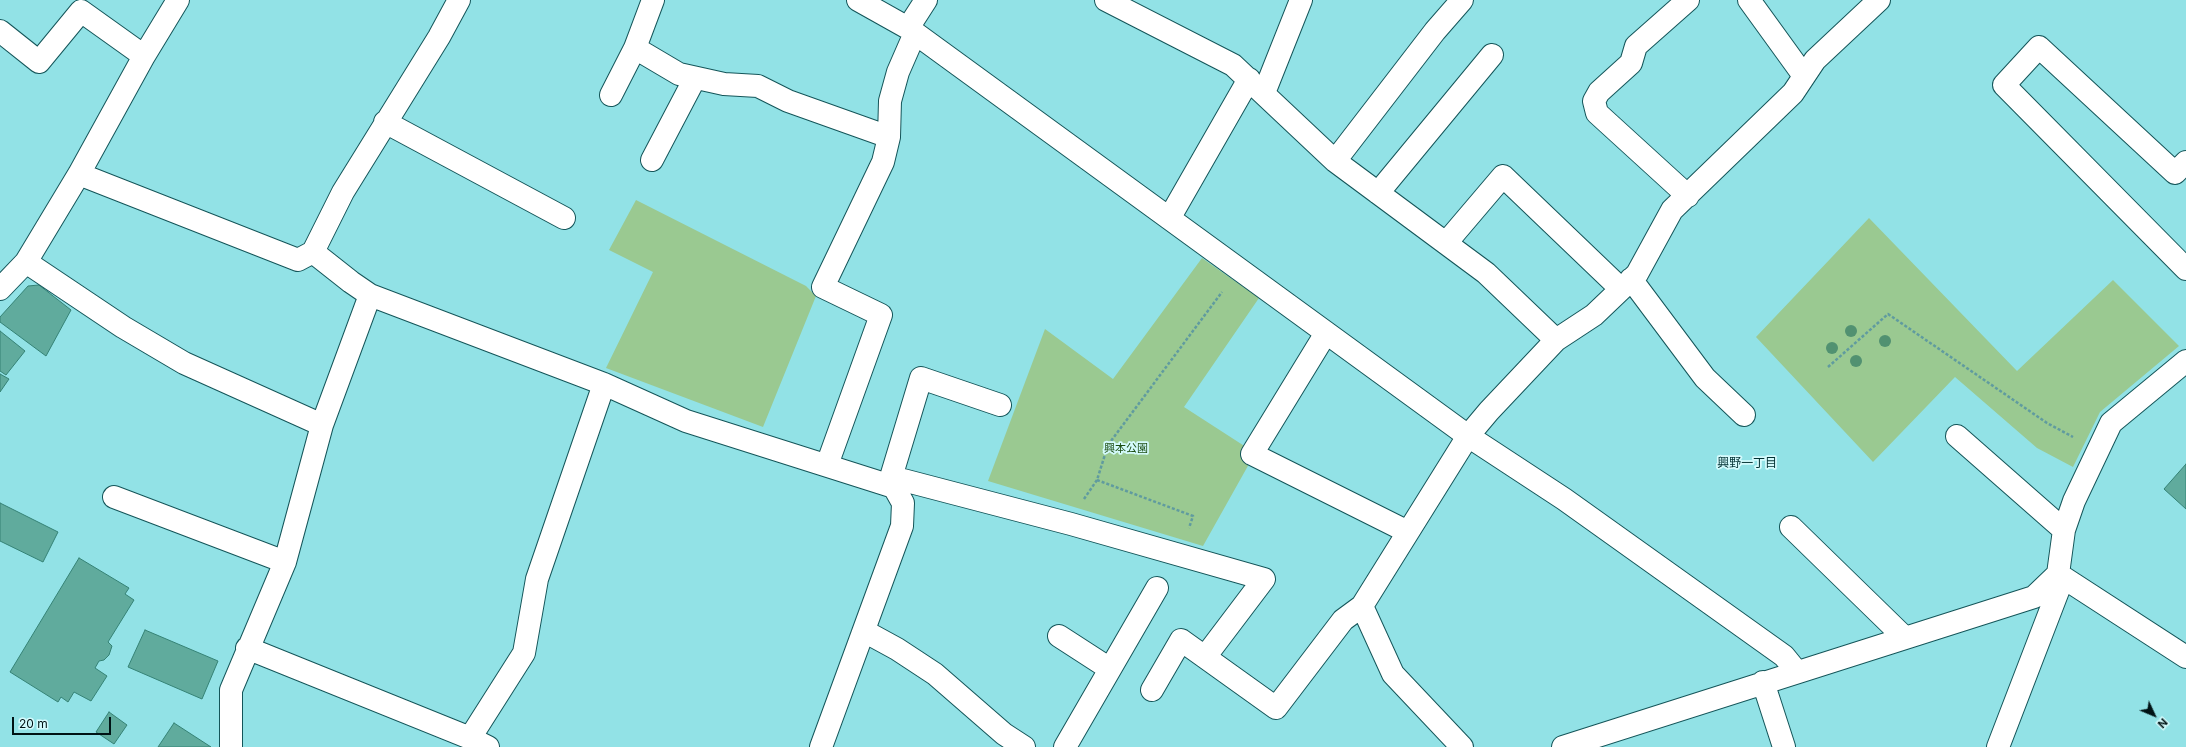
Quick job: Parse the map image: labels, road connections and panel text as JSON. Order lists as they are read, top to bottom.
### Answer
{
  "districts": ["興野一丁目"],
  "parks": ["興本公園"],
  "scale_bar": "20 m",
  "north": "bottom right"
}
